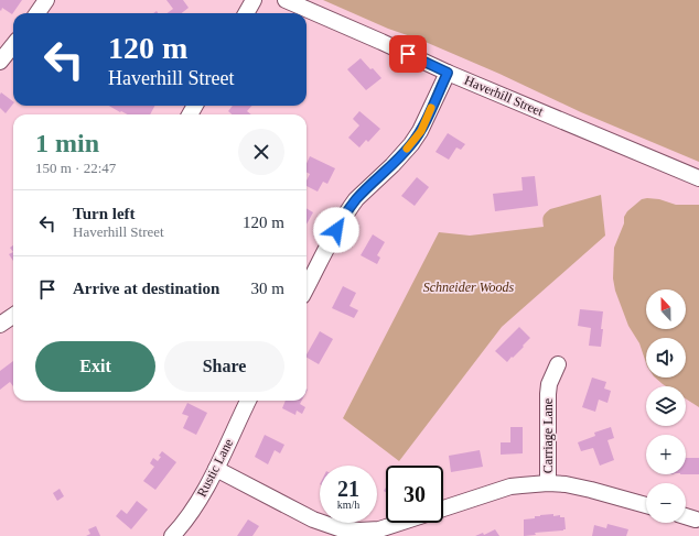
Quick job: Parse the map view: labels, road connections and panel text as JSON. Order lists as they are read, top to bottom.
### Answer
{
  "streets": {
    "street": ["Haverhill Street", "Carriage Lane", "Rustic Lane"]
  },
  "parks": ["Schneider Woods"],
  "north": "top",
  "page": {
    "turn": ["120 m", "Haverhill Street"],
    "heading": ["1 min", "150 m · 22:47"],
    "list": [
      {
        "name": "Turn left",
        "note": "Haverhill Street",
        "value": "120 m"
      },
      {
        "name": "Arrive at destination",
        "value": "30 m"
      }
    ],
    "map_buttons": ["+", "−"],
    "buttons": ["Exit", "Share"],
    "speed": "21 km/h",
    "limit": "30"
  }
}
